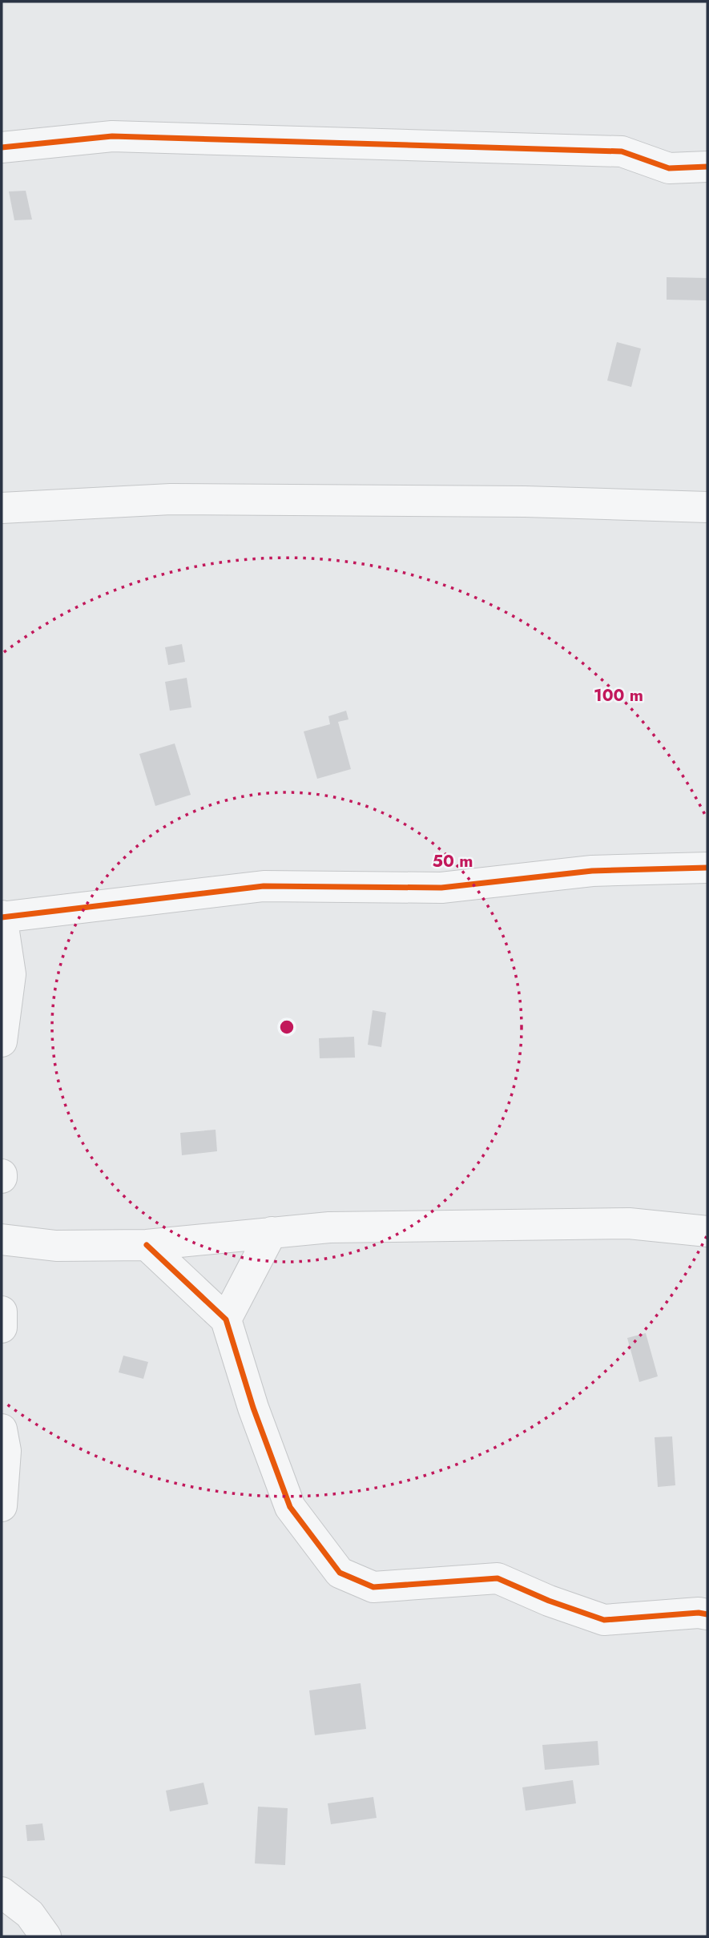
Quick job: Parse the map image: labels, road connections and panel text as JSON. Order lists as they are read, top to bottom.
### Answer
{
  "rings": ["100 m", "50 m"]
}
